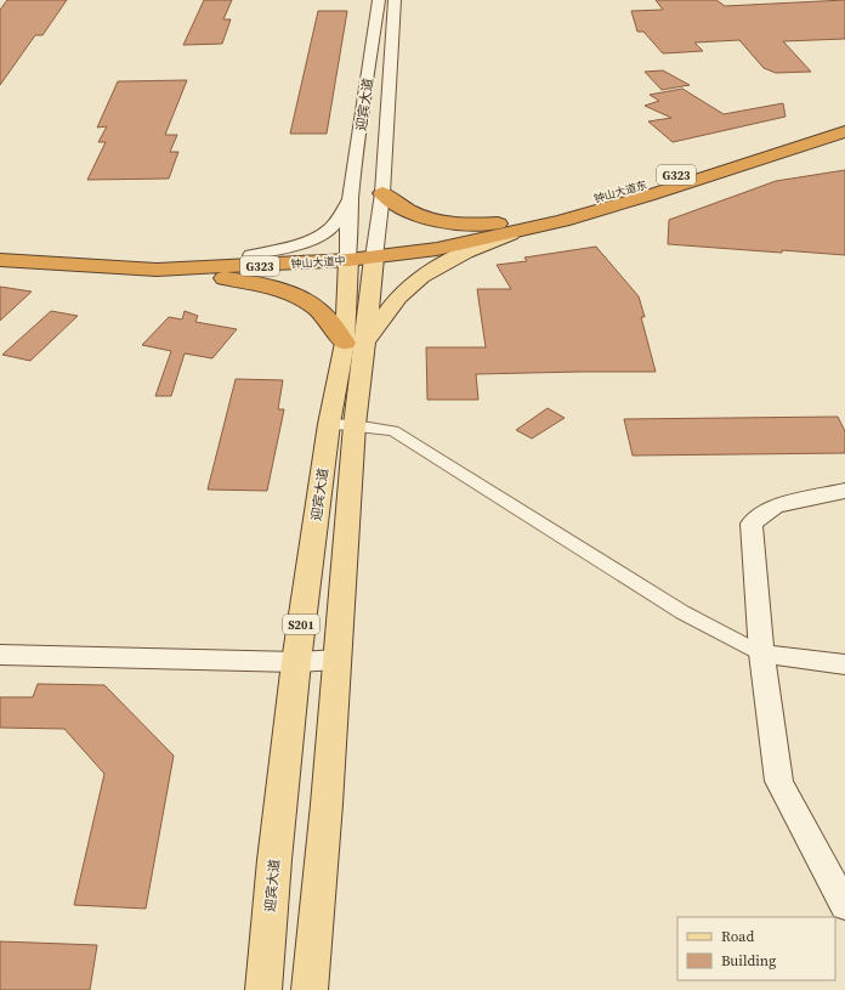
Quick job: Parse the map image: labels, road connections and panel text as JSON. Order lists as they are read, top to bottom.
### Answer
{
  "streets": {
    "highway": ["G323", "钟山大道东", "钟山大道中"],
    "main road": ["迎宾大道", "S201"]
  },
  "crossings": [
    ["迎宾大道", "钟山大道中"],
    ["钟山大道东", "钟山大道中"]
  ],
  "legend": ["Road", "Building"]
}
